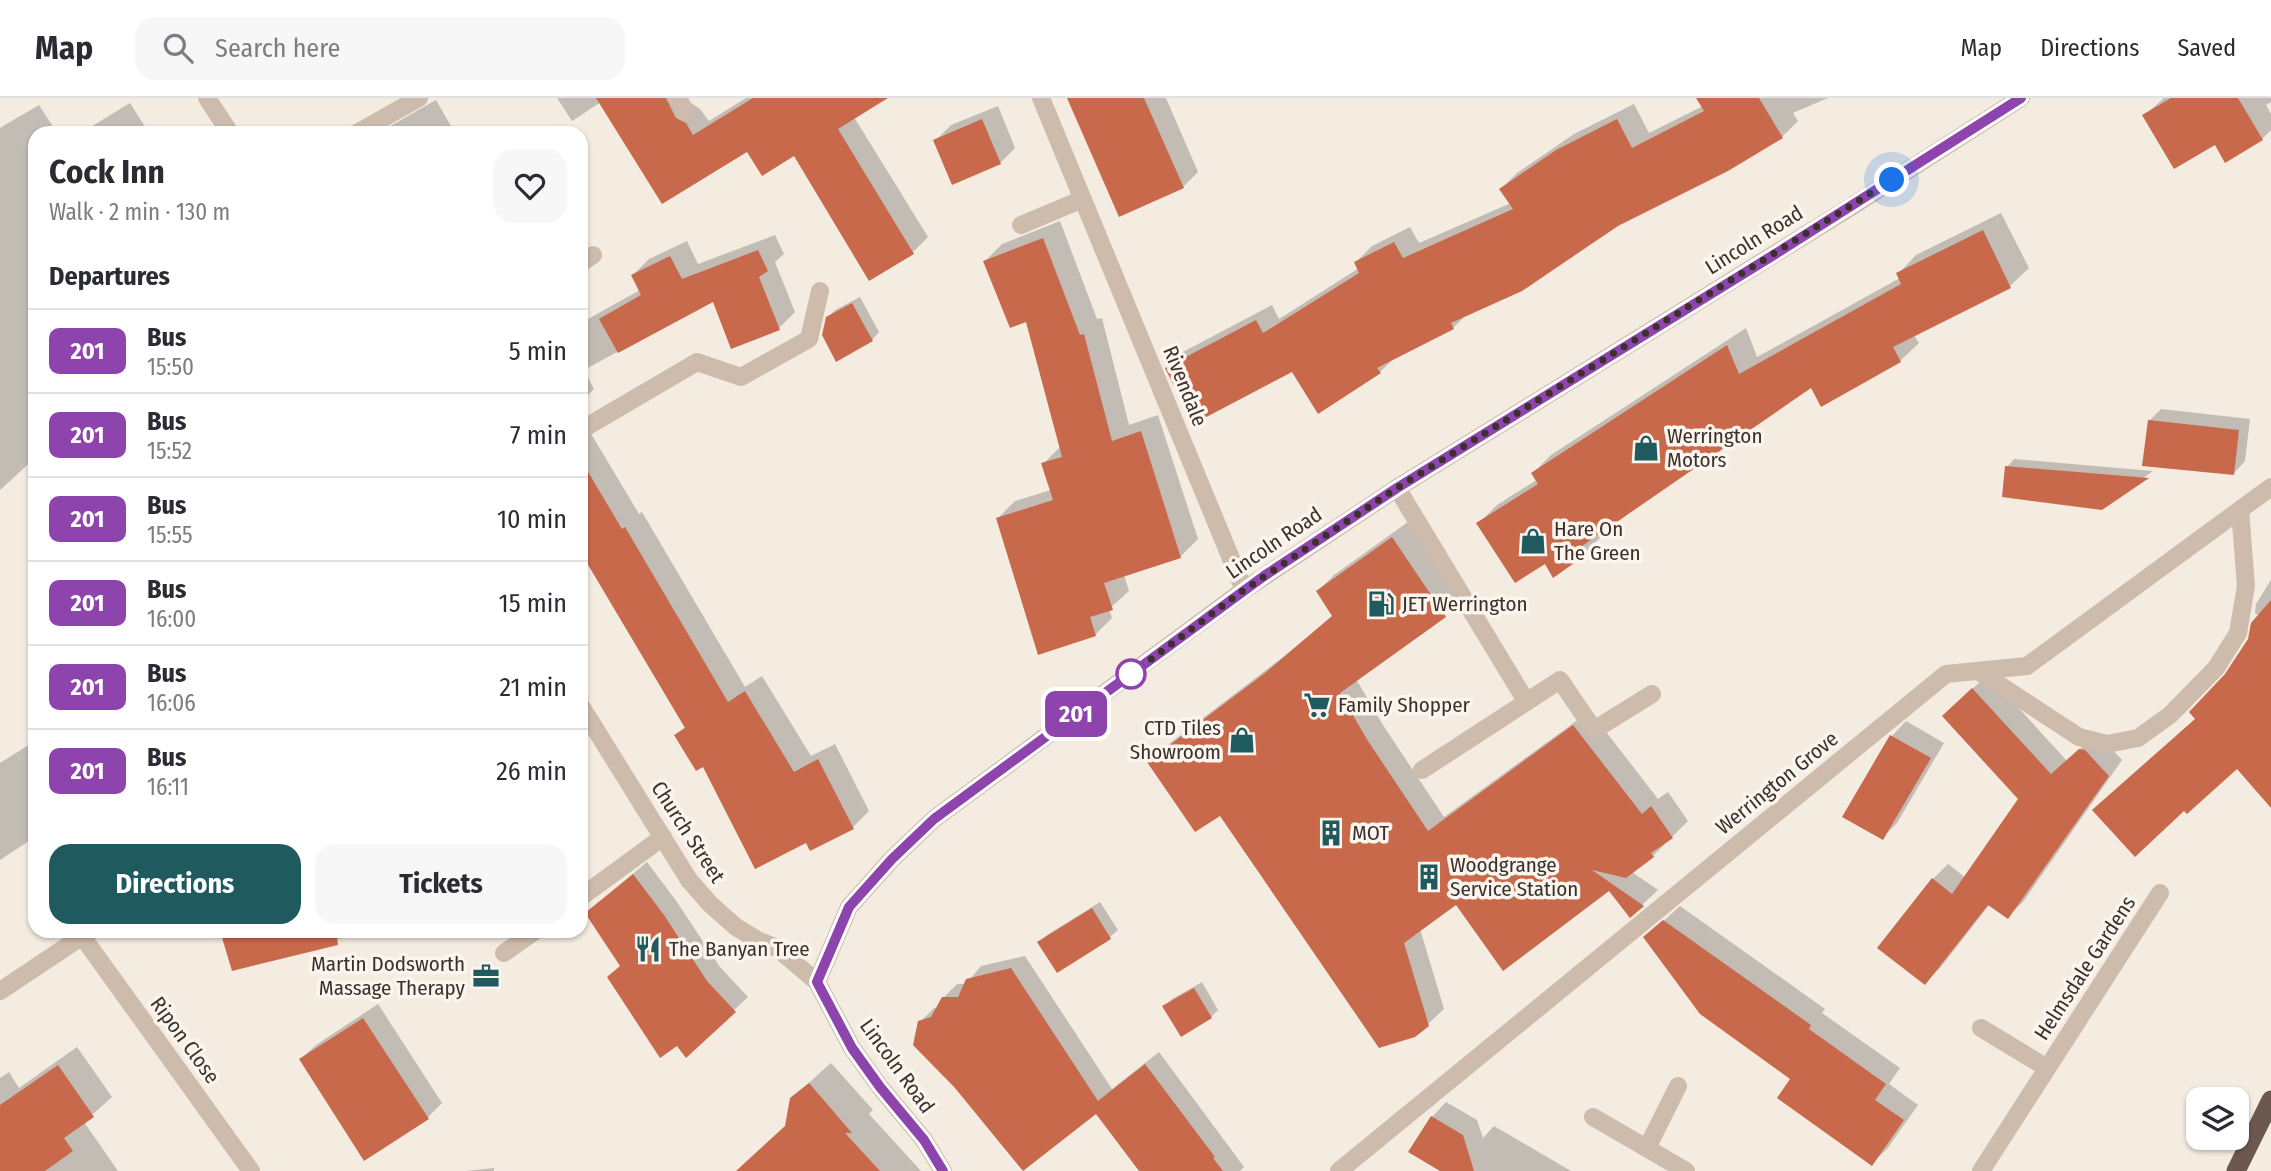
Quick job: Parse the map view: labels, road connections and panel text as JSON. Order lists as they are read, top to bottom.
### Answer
{
  "streets": {
    "street": [
      "Lincoln Road",
      "Rivendale",
      "Werrington Grove",
      "Church Street",
      "Helmsdale Gardens",
      "Ripon Close"
    ]
  },
  "crossings": [
    ["Lincoln Road", "Rivendale"],
    ["Lincoln Road", "Church Street"]
  ],
  "places": {
    "shop": ["Werrington Motors", "Hare On The Green", "CTD Tiles Showroom"],
    "fuel station": ["JET Werrington"],
    "supermarket": ["Family Shopper"],
    "building": ["MOT", "Woodgrange Service Station"],
    "restaurant": ["The Banyan Tree"],
    "office": ["Martin Dodsworth Massage Therapy"]
  },
  "lines": ["bus line 201"],
  "page": {
    "header": "Map",
    "search": "Search here",
    "nav": ["Map", "Directions", "Saved"],
    "on_map": "201",
    "heading": [
      ["Cock Inn", "Walk · 2 min · 130 m"],
      "Departures"
    ],
    "list": [
      {
        "mark": "201",
        "name": "Bus",
        "note": "15:50",
        "value": "5 min"
      },
      {
        "mark": "201",
        "name": "Bus",
        "note": "15:52",
        "value": "7 min"
      },
      {
        "mark": "201",
        "name": "Bus",
        "note": "15:55",
        "value": "10 min"
      },
      {
        "mark": "201",
        "name": "Bus",
        "note": "16:00",
        "value": "15 min"
      },
      {
        "mark": "201",
        "name": "Bus",
        "note": "16:06",
        "value": "21 min"
      },
      {
        "mark": "201",
        "name": "Bus",
        "note": "16:11",
        "value": "26 min"
      }
    ],
    "buttons": ["Directions", "Tickets"]
  }
}
